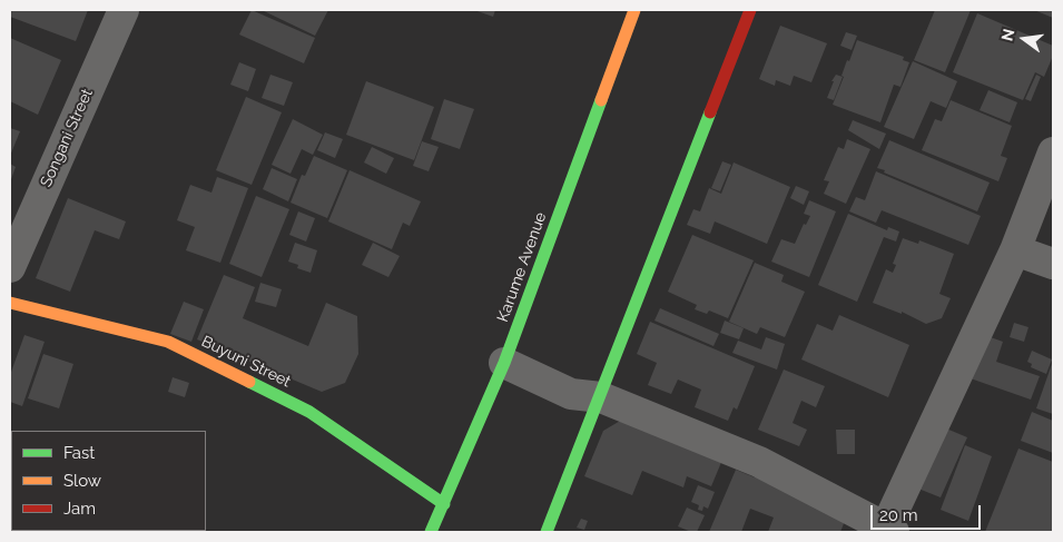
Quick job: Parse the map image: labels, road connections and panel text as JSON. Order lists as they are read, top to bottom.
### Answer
{
  "streets": {
    "street": ["Songani Street", "Karume Avenue", "Buyuni Street"]
  },
  "crossings": [
    ["Karume Avenue", "Buyuni Street"]
  ],
  "legend": ["Fast", "Slow", "Jam"],
  "scale_bar": "20 m",
  "north": "left"
}
